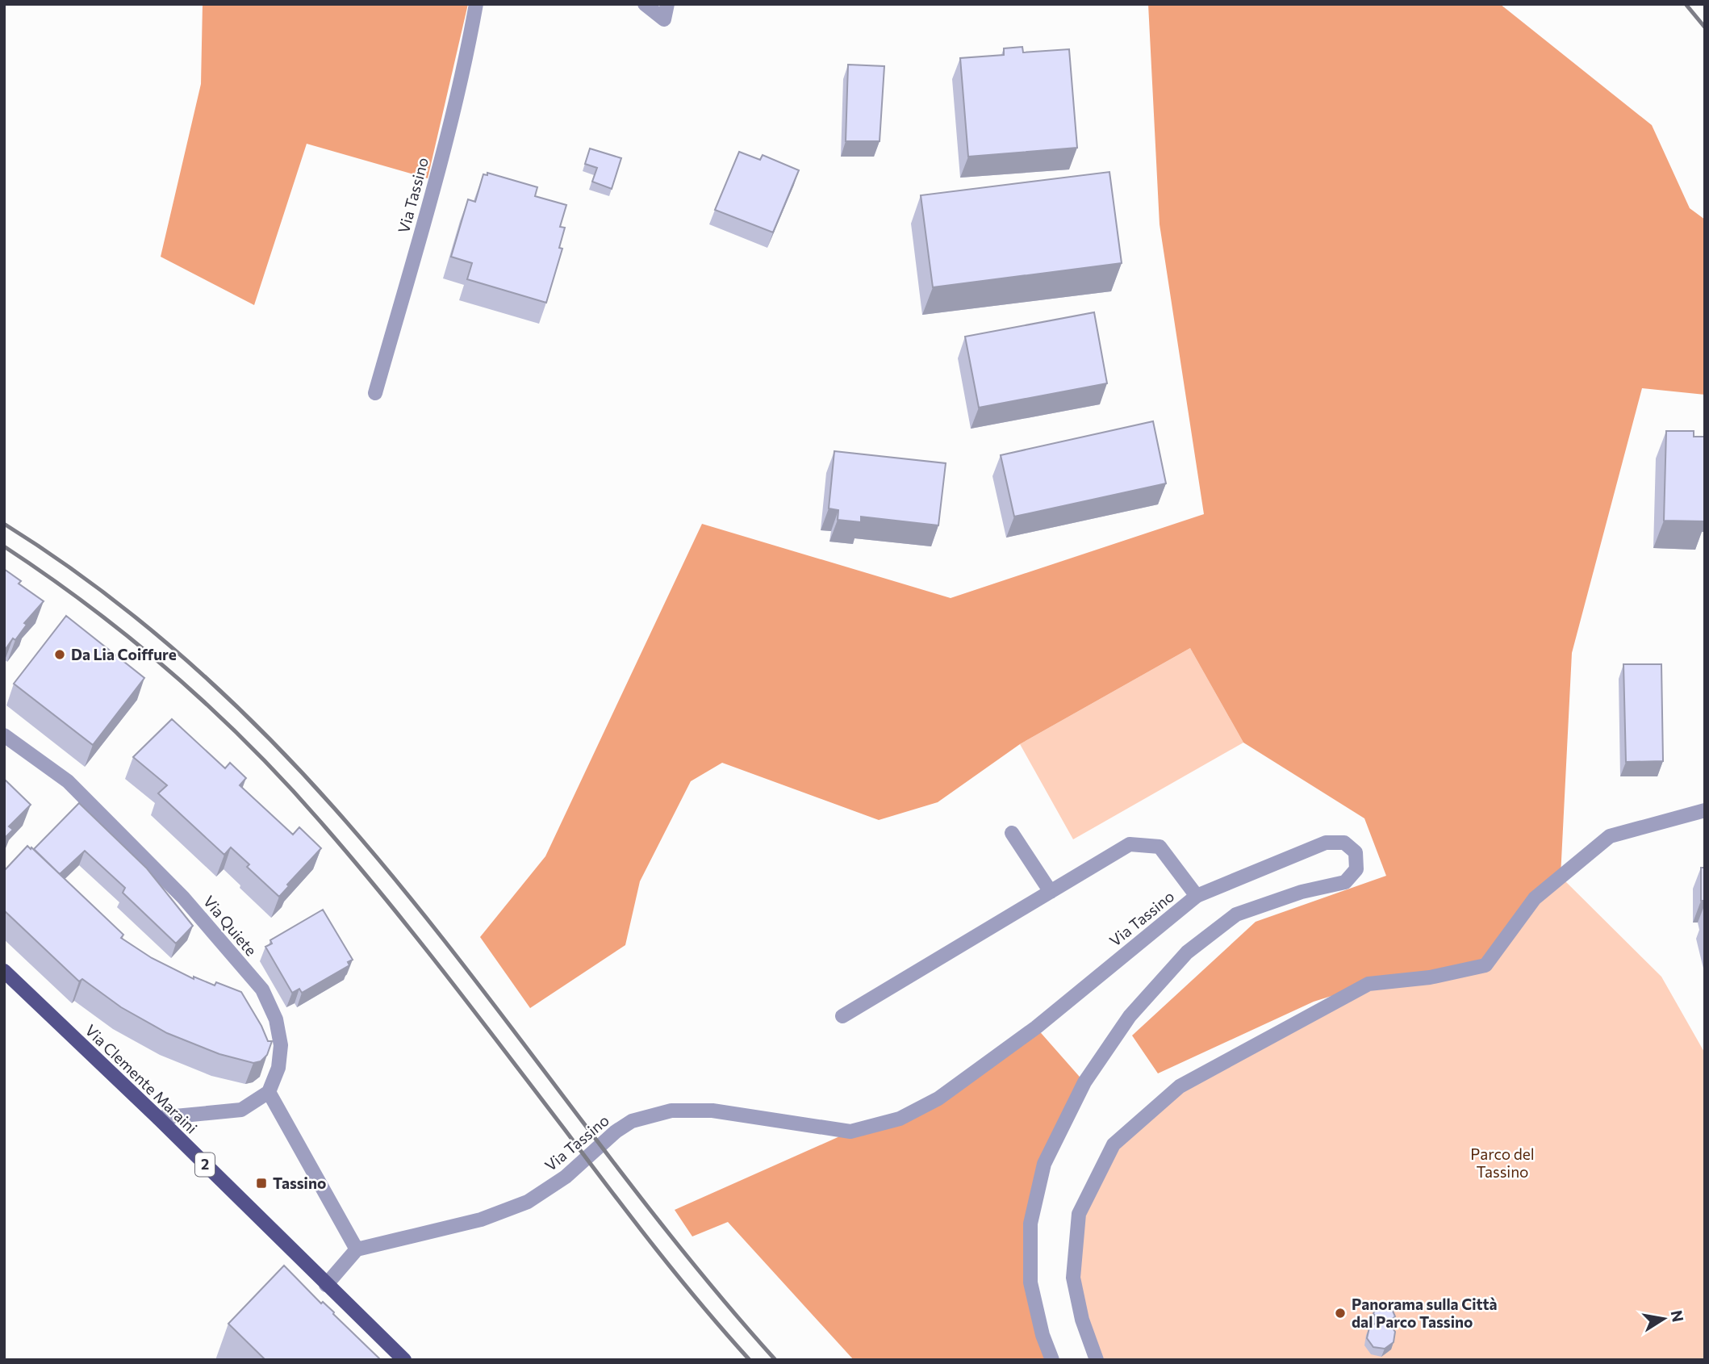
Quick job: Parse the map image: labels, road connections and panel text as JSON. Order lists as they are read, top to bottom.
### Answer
{
  "streets": {
    "main road": ["Via Clemente Maraini", "2"],
    "street": ["Via Tassino", "Via Quiete"]
  },
  "parks": ["Parco del Tassino"],
  "places": {
    "other": ["Da Lia Coiffure", "Panorama sulla Città dal Parco Tassino"],
    "transit": ["Tassino"]
  },
  "north": "right"
}
